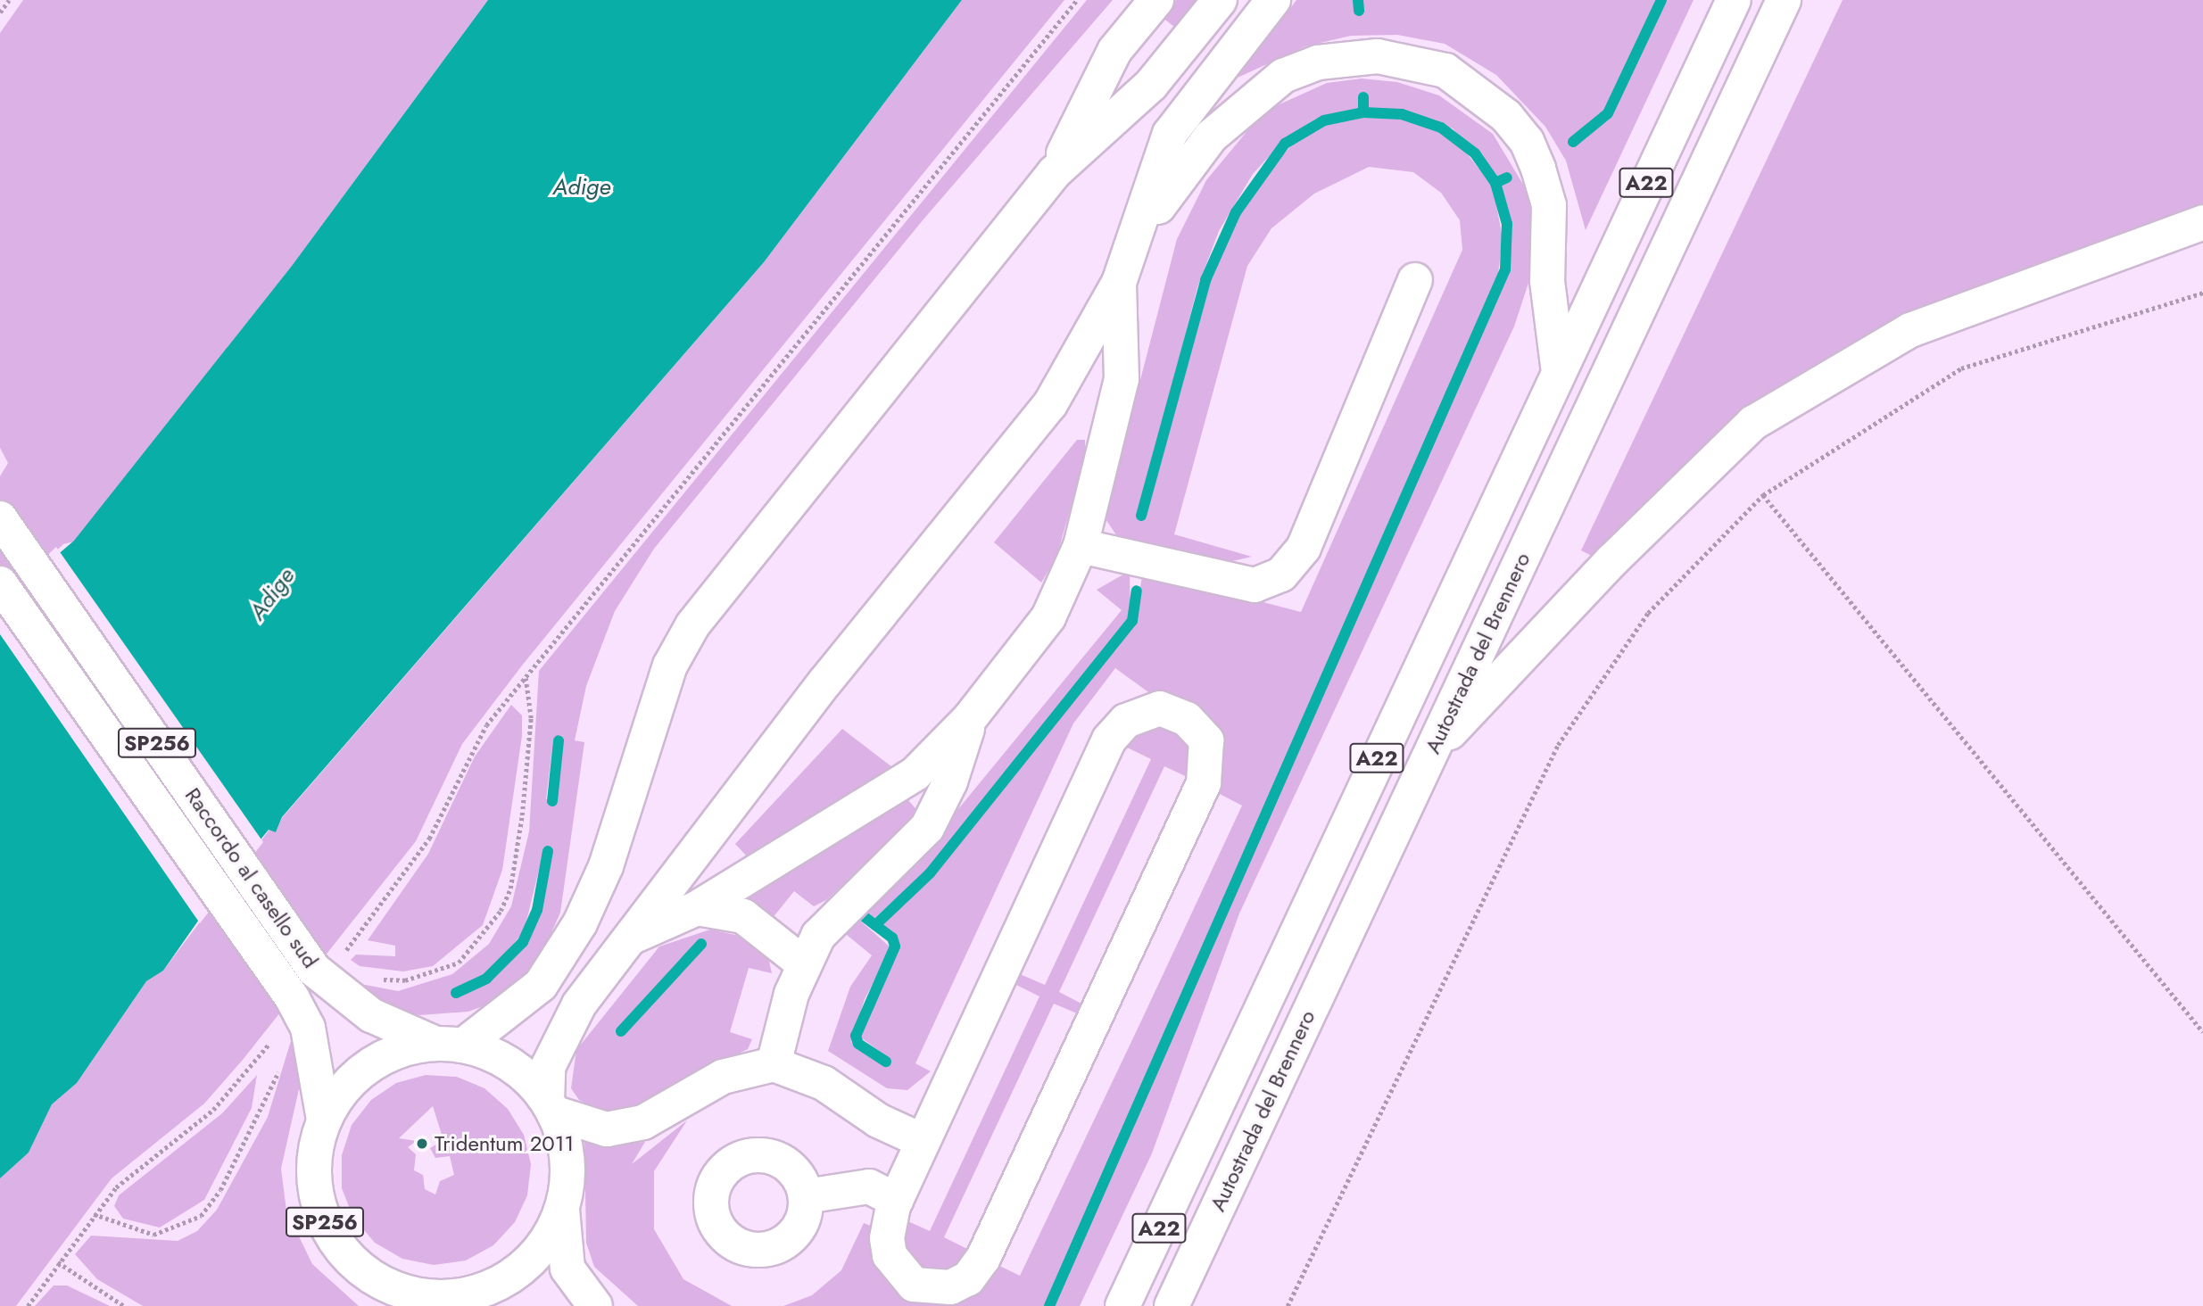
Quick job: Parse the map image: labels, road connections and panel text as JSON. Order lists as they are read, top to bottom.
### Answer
{
  "streets": {
    "main road": [
      "A22",
      "Autostrada del Brennero",
      "SP256",
      "Raccordo al casello sud"
    ]
  },
  "water": ["Adige"],
  "places": ["Tridentum 2011"]
}
